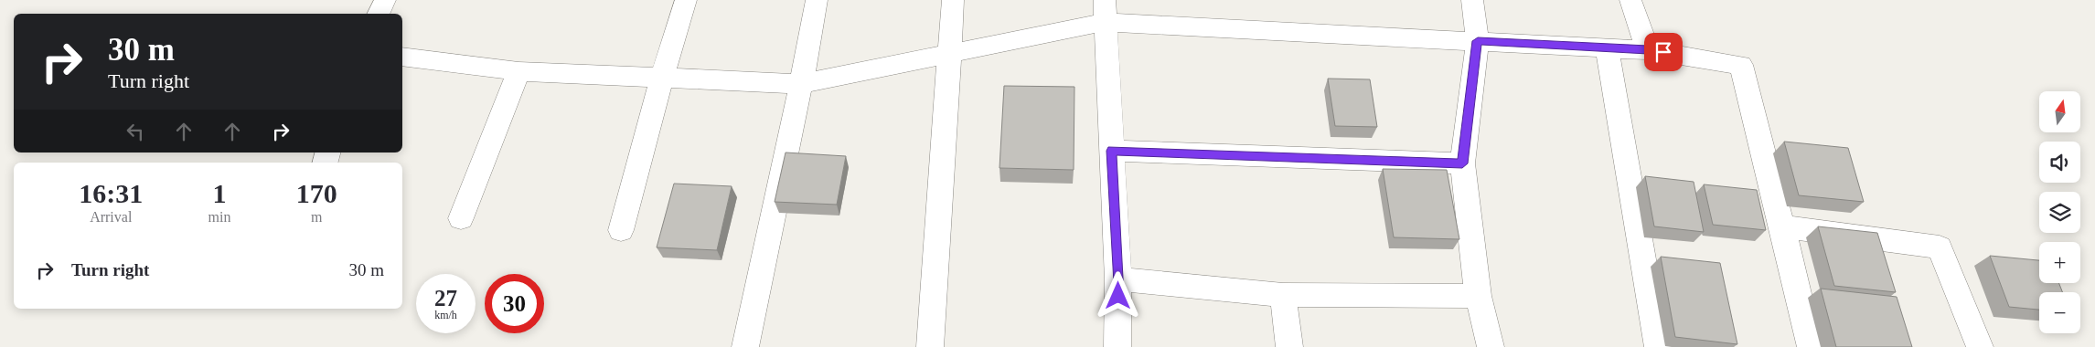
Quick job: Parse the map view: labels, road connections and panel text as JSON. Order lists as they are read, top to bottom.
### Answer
{
  "north": "top",
  "page": {
    "turn": ["30 m", "Turn right"],
    "map_buttons": ["+", "−"],
    "eta": [
      "16:31",
      "Arrival",
      "1",
      "min",
      "170",
      "m"
    ],
    "list": [
      {
        "name": "Turn right",
        "value": "30 m"
      }
    ],
    "speed": "27 km/h",
    "limit": "30"
  }
}
